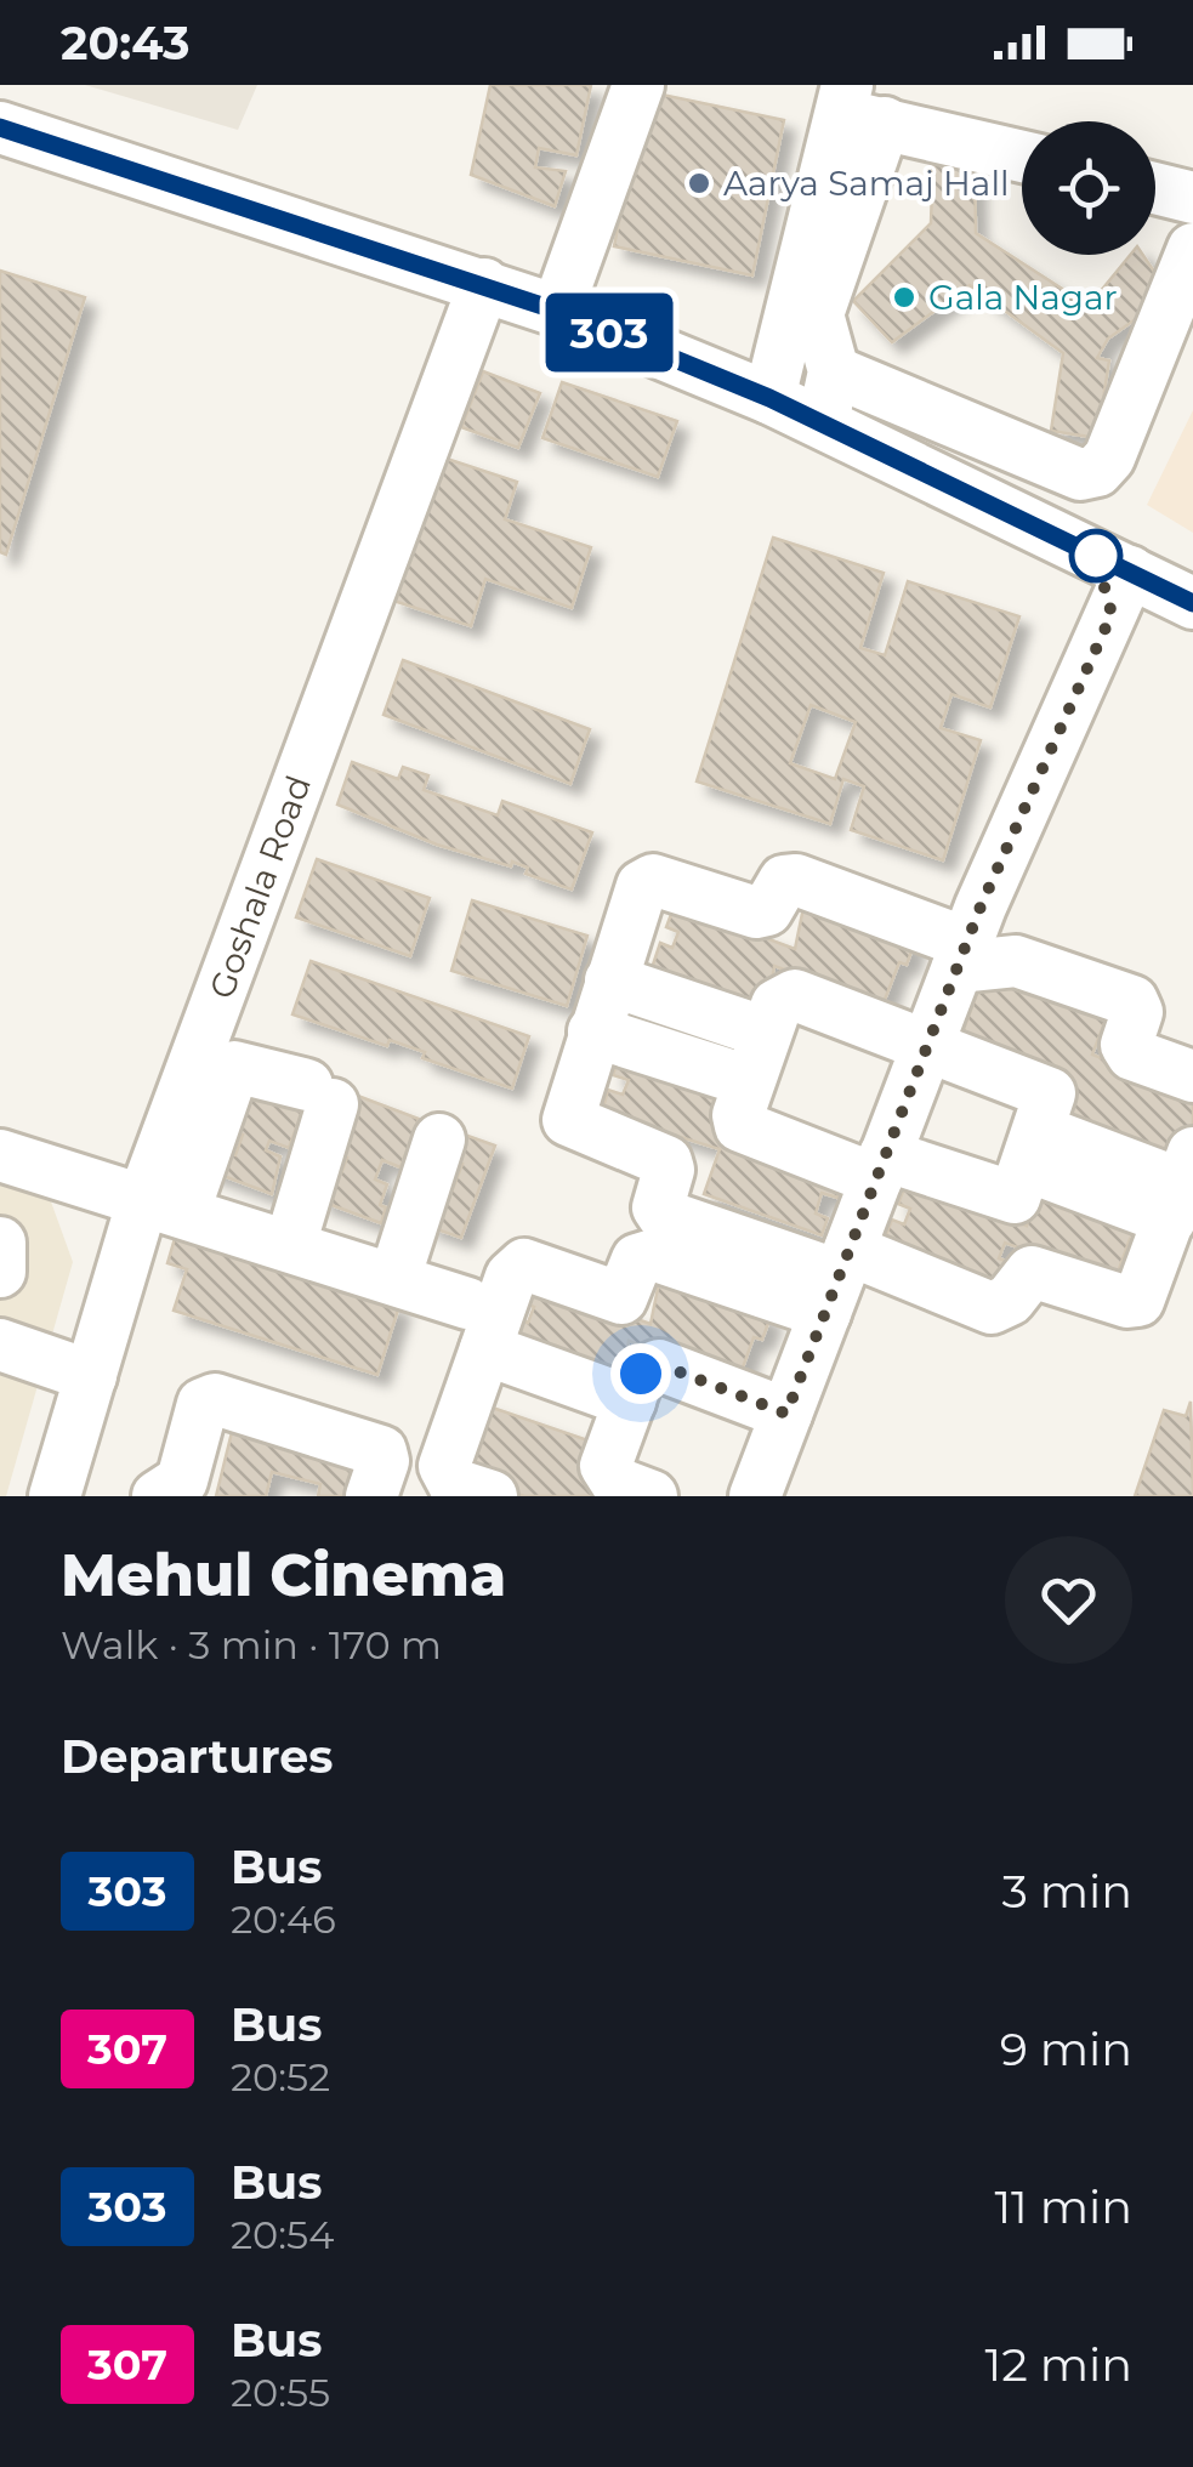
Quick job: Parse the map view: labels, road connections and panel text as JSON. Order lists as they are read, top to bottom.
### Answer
{
  "streets": {
    "street": ["Goshala Road"]
  },
  "places": ["Aarya Samaj Hall", "Gala Nagar"],
  "lines": ["bus line 303"],
  "page": {
    "status": "20:43",
    "on_map": "303",
    "heading": [
      ["Mehul Cinema", "Walk · 3 min · 170 m"],
      "Departures"
    ],
    "list": [
      {
        "mark": "303",
        "name": "Bus",
        "note": "20:46",
        "value": "3 min"
      },
      {
        "mark": "307",
        "name": "Bus",
        "note": "20:52",
        "value": "9 min"
      },
      {
        "mark": "303",
        "name": "Bus",
        "note": "20:54",
        "value": "11 min"
      },
      {
        "mark": "307",
        "name": "Bus",
        "note": "20:55",
        "value": "12 min"
      }
    ]
  }
}
